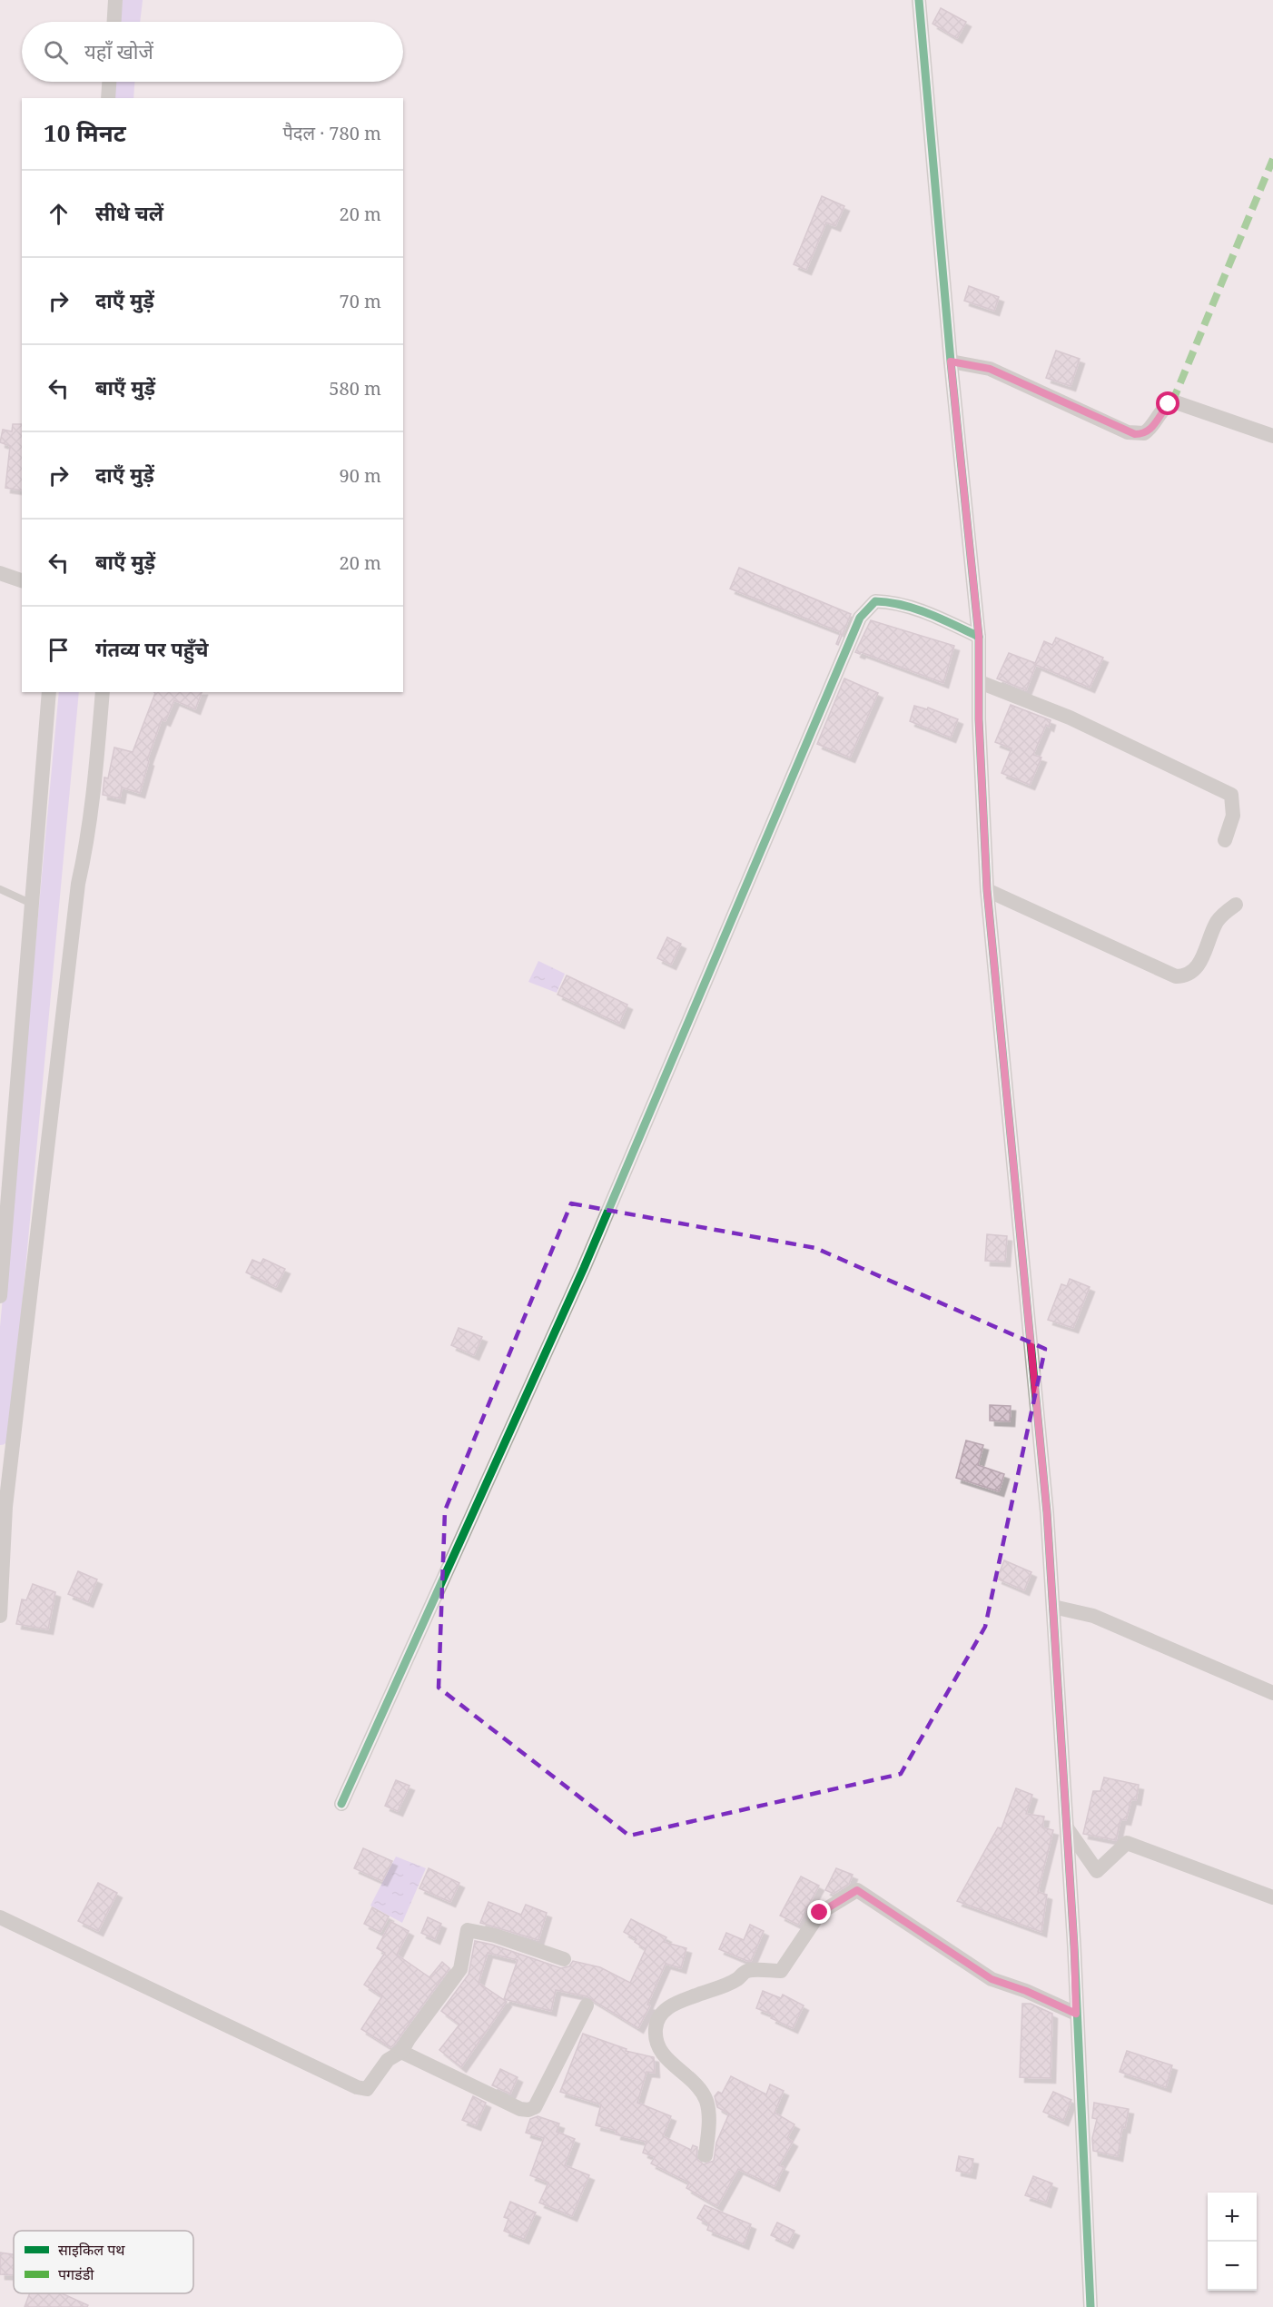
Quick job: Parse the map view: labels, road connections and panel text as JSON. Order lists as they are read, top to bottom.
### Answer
{
  "legend": ["साइकिल पथ", "पगडंडी"],
  "page": {
    "search": "यहाँ खोजें",
    "heading": ["10 मिनट", "पैदल · 780 m"],
    "list": [
      ["सीधे चलें", "20 m"],
      ["दाएँ मुड़ें", "70 m"],
      ["बाएँ मुड़ें", "580 m"],
      ["दाएँ मुड़ें", "90 m"],
      ["बाएँ मुड़ें", "20 m"],
      "गंतव्य पर पहुँचे"
    ],
    "map_buttons": ["+", "−"]
  }
}
